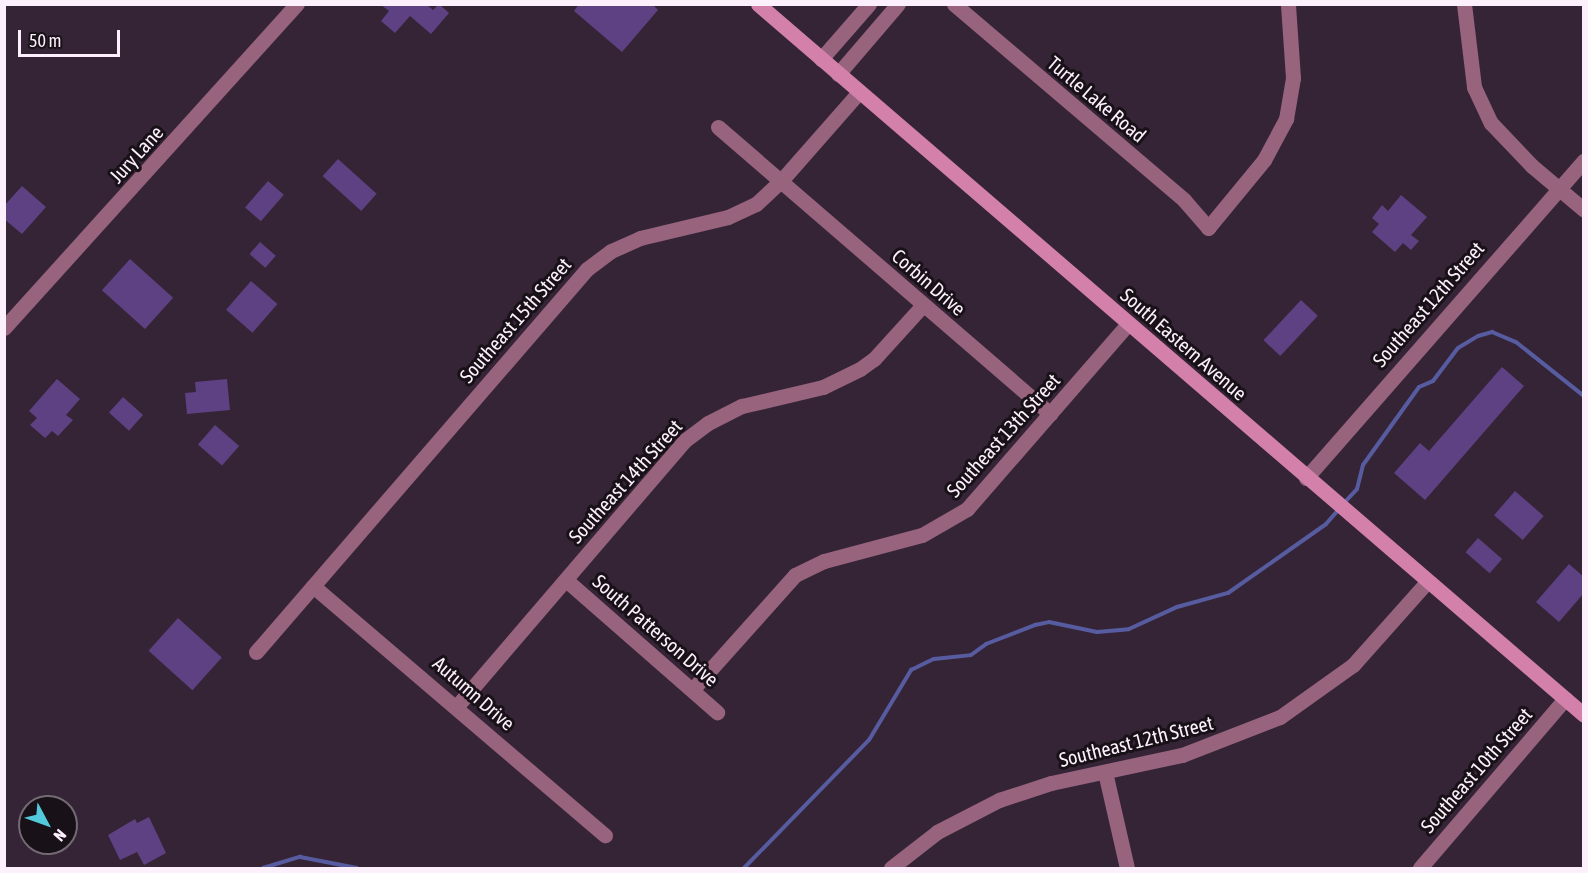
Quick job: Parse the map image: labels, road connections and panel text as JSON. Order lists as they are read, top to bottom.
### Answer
{
  "streets": {
    "main road": ["South Eastern Avenue"],
    "street": [
      "Turtle Lake Road",
      "Jury Lane",
      "Corbin Drive",
      "Southeast 12th Street",
      "Southeast 15th Street",
      "Southeast 13th Street",
      "Southeast 14th Street",
      "South Patterson Drive",
      "Autumn Drive",
      "Southeast 10th Street"
    ]
  },
  "crossings": [
    ["Corbin Drive", "Southeast 15th Street"],
    ["Corbin Drive", "Southeast 13th Street"],
    ["Corbin Drive", "Southeast 14th Street"],
    ["Southeast 12th Street", "South Eastern Avenue"],
    ["Southeast 15th Street", "South Eastern Avenue"],
    ["Southeast 15th Street", "Autumn Drive"],
    ["South Eastern Avenue", "Southeast 13th Street"],
    ["South Eastern Avenue", "Southeast 10th Street"],
    ["Southeast 13th Street", "South Patterson Drive"],
    ["Southeast 14th Street", "South Patterson Drive"],
    ["Southeast 14th Street", "Autumn Drive"]
  ],
  "scale_bar": "50 m",
  "north": "bottom right"
}
